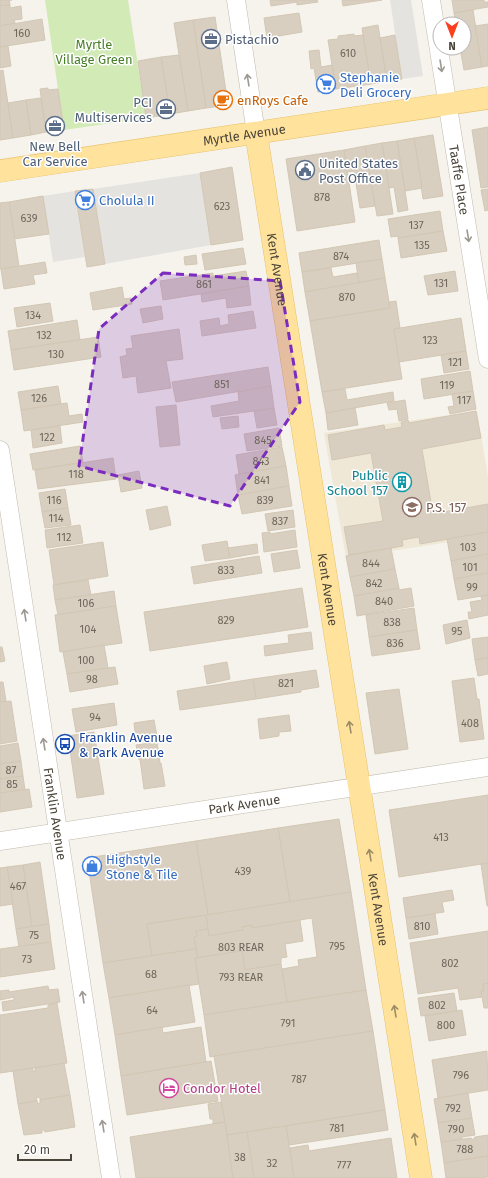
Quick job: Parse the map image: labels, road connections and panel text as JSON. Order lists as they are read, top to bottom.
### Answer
{
  "streets": {
    "main road": ["Myrtle Avenue", "Kent Avenue"],
    "street": ["Taaffe Place", "Park Avenue", "Franklin Avenue"]
  },
  "crossings": [
    ["Myrtle Avenue", "Taaffe Place"],
    ["Myrtle Avenue", "Kent Avenue"],
    ["Kent Avenue", "Park Avenue"],
    ["Park Avenue", "Franklin Avenue"]
  ],
  "one_way": ["Taaffe Place", "Kent Avenue", "Franklin Avenue"],
  "parks": ["Myrtle Village Green"],
  "places": {
    "office": ["Pistachio", "PCI Multiservices", "New Bell Car Service"],
    "supermarket": ["Stephanie Deli Grocery", "Cholula II"],
    "cafe": ["enRoys Cafe"],
    "public building": ["United States Post Office"],
    "building": ["Public School 157"],
    "school or university": ["P.S. 157"],
    "bus stop": ["Franklin Avenue & Park Avenue"],
    "shop": ["Highstyle Stone & Tile"],
    "hotel": ["Condor Hotel"]
  },
  "house_numbers": [
    "160",
    "610",
    "878",
    "623",
    "639",
    "137",
    "135",
    "874",
    "131",
    "861",
    "870",
    "134",
    "132",
    "123",
    "130",
    "121",
    "851",
    "119",
    "126",
    "117",
    "122",
    "845",
    "843",
    "118",
    "841",
    "116",
    "839",
    "114",
    "837",
    "112",
    "103",
    "844",
    "101",
    "833",
    "842",
    "99",
    "840",
    "106",
    "829",
    "838",
    "104",
    "95",
    "836",
    "100",
    "98",
    "821",
    "94",
    "408",
    "87",
    "85",
    "413",
    "439",
    "467",
    "810",
    "75",
    "795",
    "803 REAR",
    "73",
    "802",
    "68",
    "793 REAR",
    "802",
    "64",
    "791",
    "800",
    "796",
    "787",
    "792",
    "781",
    "790",
    "788",
    "38",
    "32",
    "777"
  ],
  "scale_bar": "20 m",
  "north": "bottom"
}
